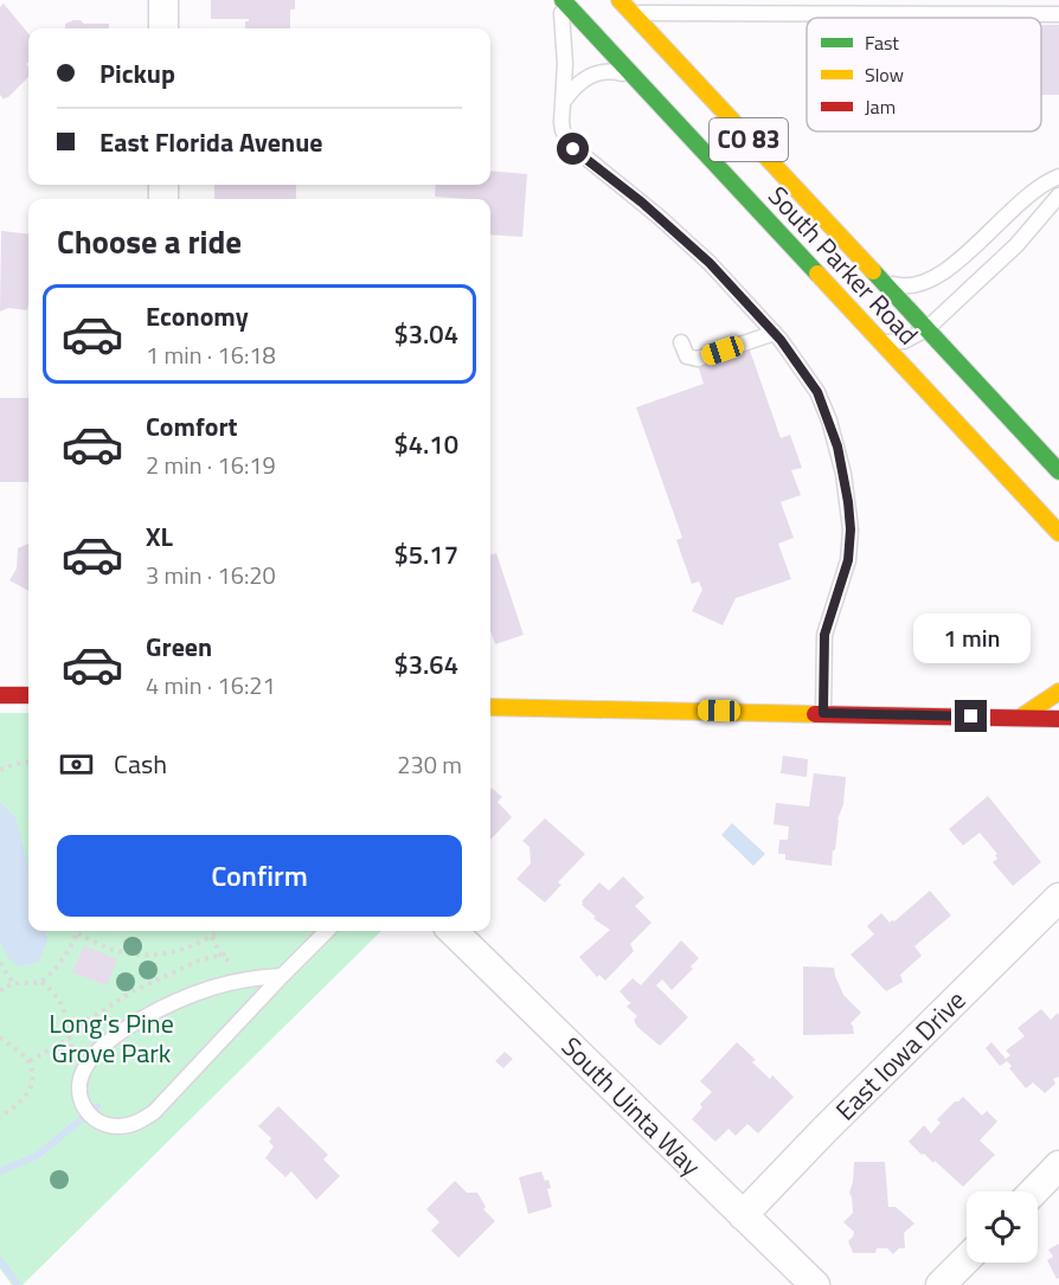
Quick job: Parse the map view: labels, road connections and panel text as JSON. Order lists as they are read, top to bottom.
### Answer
{
  "streets": {
    "main road": ["CO 83", "South Parker Road"],
    "street": ["East Iowa Drive", "South Uinta Way"]
  },
  "crossings": [
    ["East Iowa Drive", "South Uinta Way"]
  ],
  "parks": ["Long's Pine Grove Park"],
  "legend": ["Fast", "Slow", "Jam"],
  "page": {
    "banner": ["Pickup", "East Florida Avenue"],
    "heading": "Choose a ride",
    "list": [
      {
        "name": "Economy",
        "note": "1 min · 16:18",
        "value": "$3.04"
      },
      {
        "name": "Comfort",
        "note": "2 min · 16:19",
        "value": "$4.10"
      },
      {
        "name": "XL",
        "note": "3 min · 16:20",
        "value": "$5.17"
      },
      {
        "name": "Green",
        "note": "4 min · 16:21",
        "value": "$3.64"
      }
    ],
    "bubble": "1 min",
    "pay": ["Cash", "230 m"],
    "buttons": "Confirm"
  }
}
